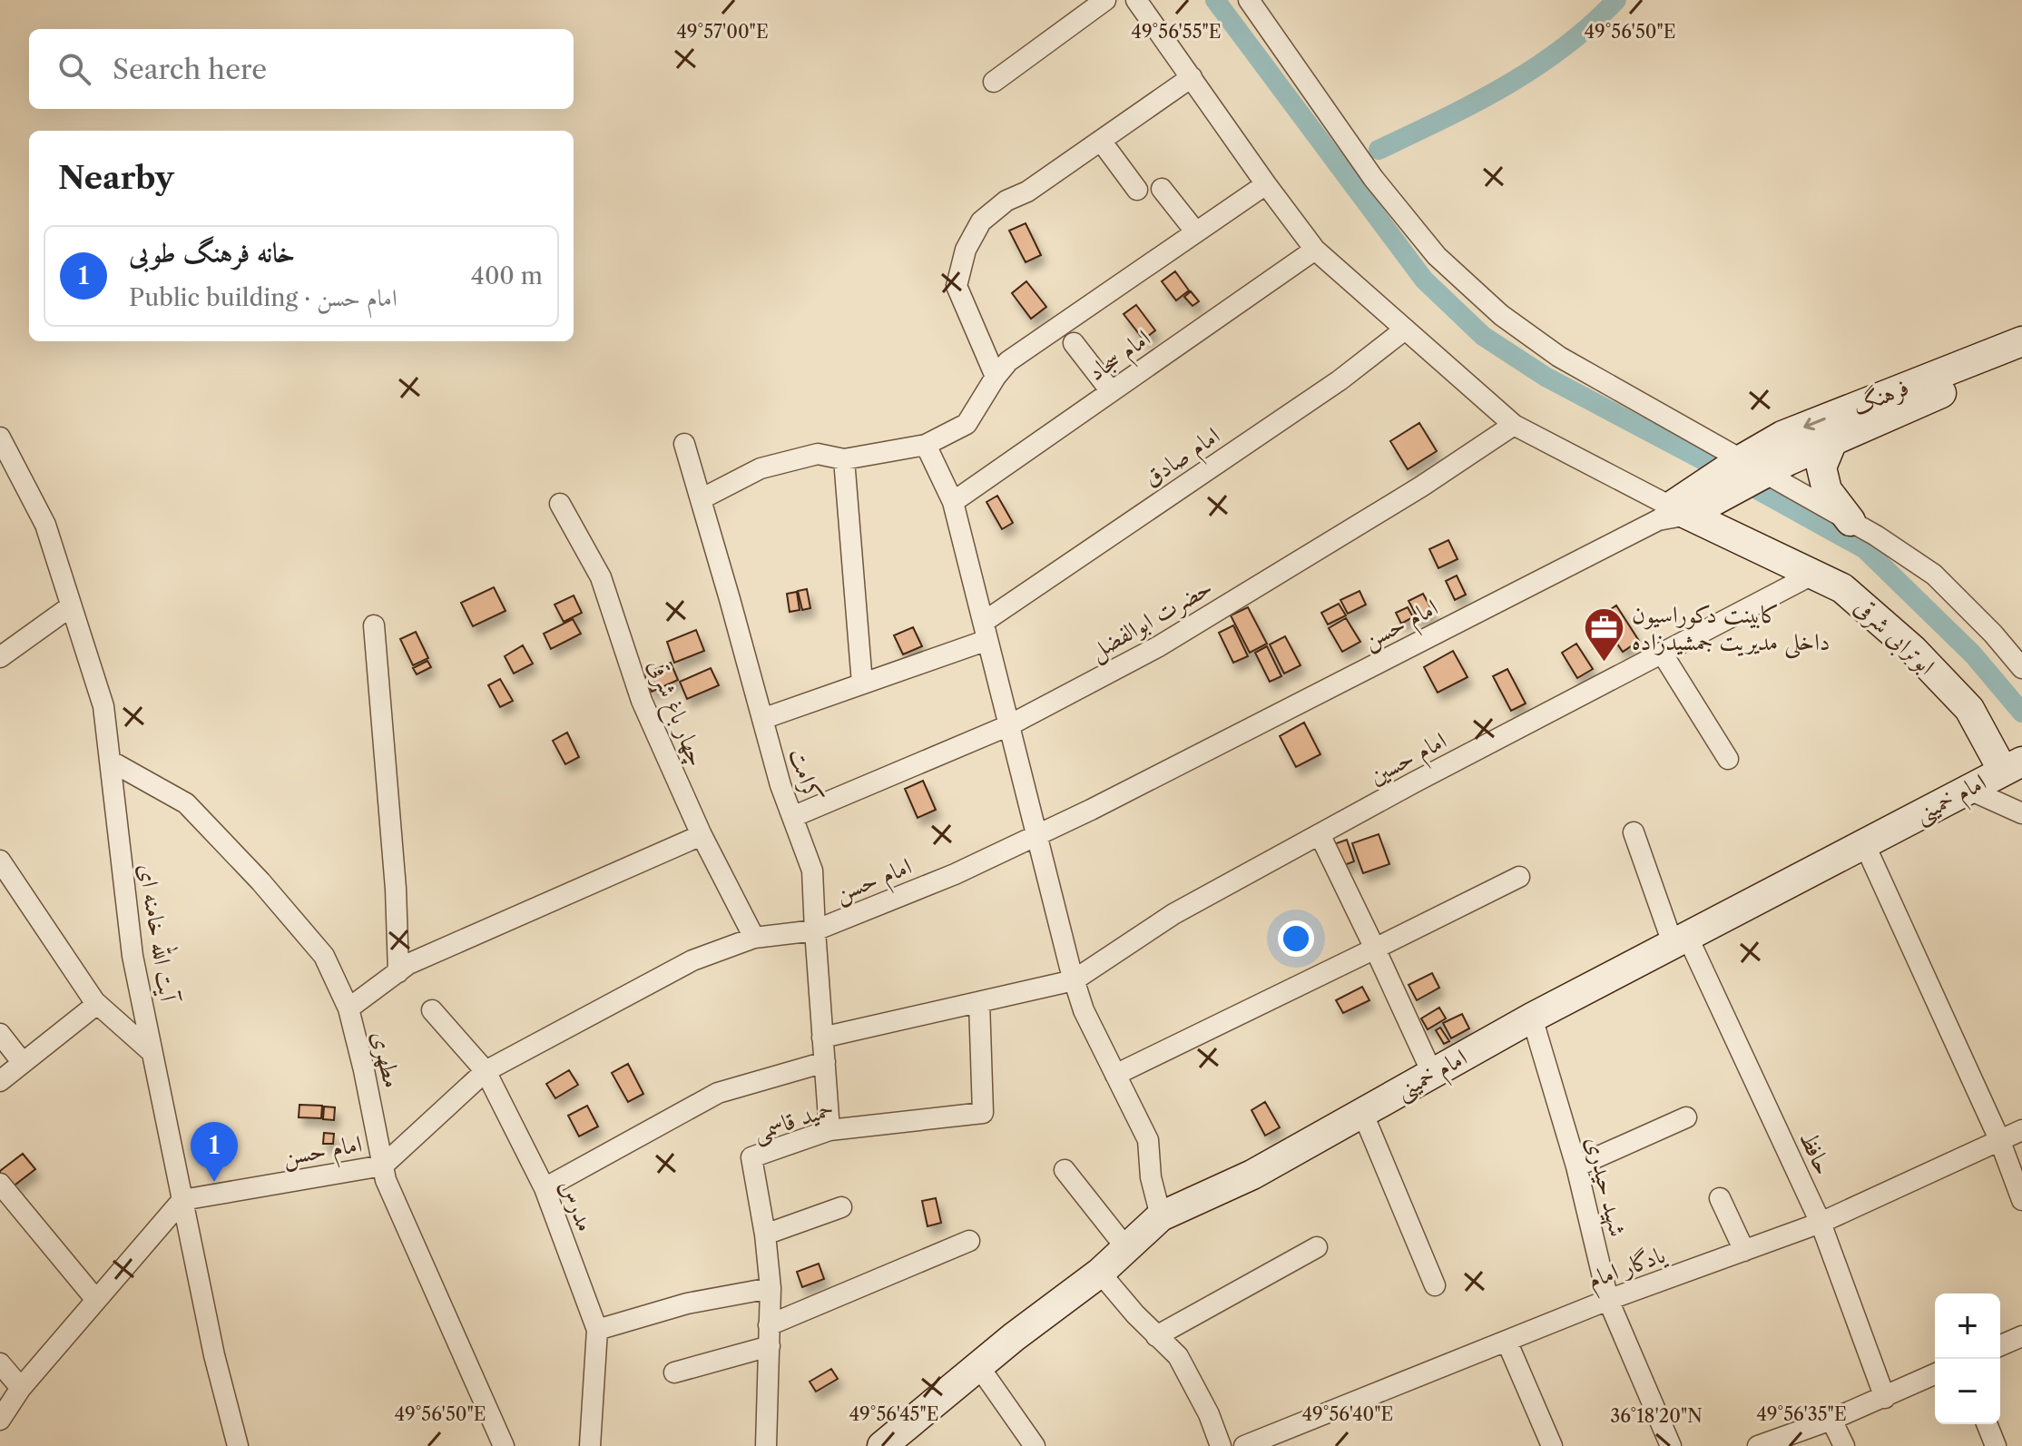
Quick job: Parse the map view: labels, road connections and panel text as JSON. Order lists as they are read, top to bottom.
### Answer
{
  "streets": {
    "street": [
      "امام سجاد",
      "فرهنگ",
      "امام صادق",
      "حضرت ابوالفضل",
      "امام حسن",
      "ابوترابی شرقی",
      "چهار باغ شرقی",
      "امام حسین",
      "کرامت",
      "امام خمینی",
      "آیت الله خامنه ای",
      "مطهری",
      "حمید قاسمی",
      "حافظ",
      "شهید حیدری",
      "مدرس",
      "یادگار امام"
    ]
  },
  "crossings": [
    ["امام صادق", "کرامت"],
    ["حضرت ابوالفضل", "کرامت"],
    ["امام حسن", "ابوترابی شرقی"],
    ["امام حسن", "چهار باغ شرقی"],
    ["امام حسن", "کرامت"],
    ["امام حسن", "آیت الله خامنه ای"],
    ["امام حسن", "مطهری"],
    ["امام حسن", "مدرس"],
    ["ابوترابی شرقی", "امام حسین"],
    ["ابوترابی شرقی", "امام خمینی"],
    ["کرامت", "حمید قاسمی"],
    ["امام خمینی", "حافظ"],
    ["امام خمینی", "شهید حیدری"],
    ["آیت الله خامنه ای", "مطهری"],
    ["حافظ", "یادگار امام"],
    ["شهید حیدری", "یادگار امام"]
  ],
  "places": {
    "office": ["کابینت دکوراسیون داخلی مدیریت جمشیدزاده"]
  },
  "page": {
    "search": "Search here",
    "heading": "Nearby",
    "list": [
      {
        "mark": "1",
        "name": "خانه فرهنگ طوبی",
        "note": "Public building · امام حسن",
        "value": "400 m"
      }
    ],
    "pins": "1",
    "map_buttons": ["+", "−"]
  },
  "coordinates": [
    "49°57'00\"E",
    "49°56'55\"E",
    "49°56'50\"E",
    "49°56'45\"E",
    "49°56'40\"E",
    "49°56'35\"E",
    "36°18'20\"N"
  ]
}
